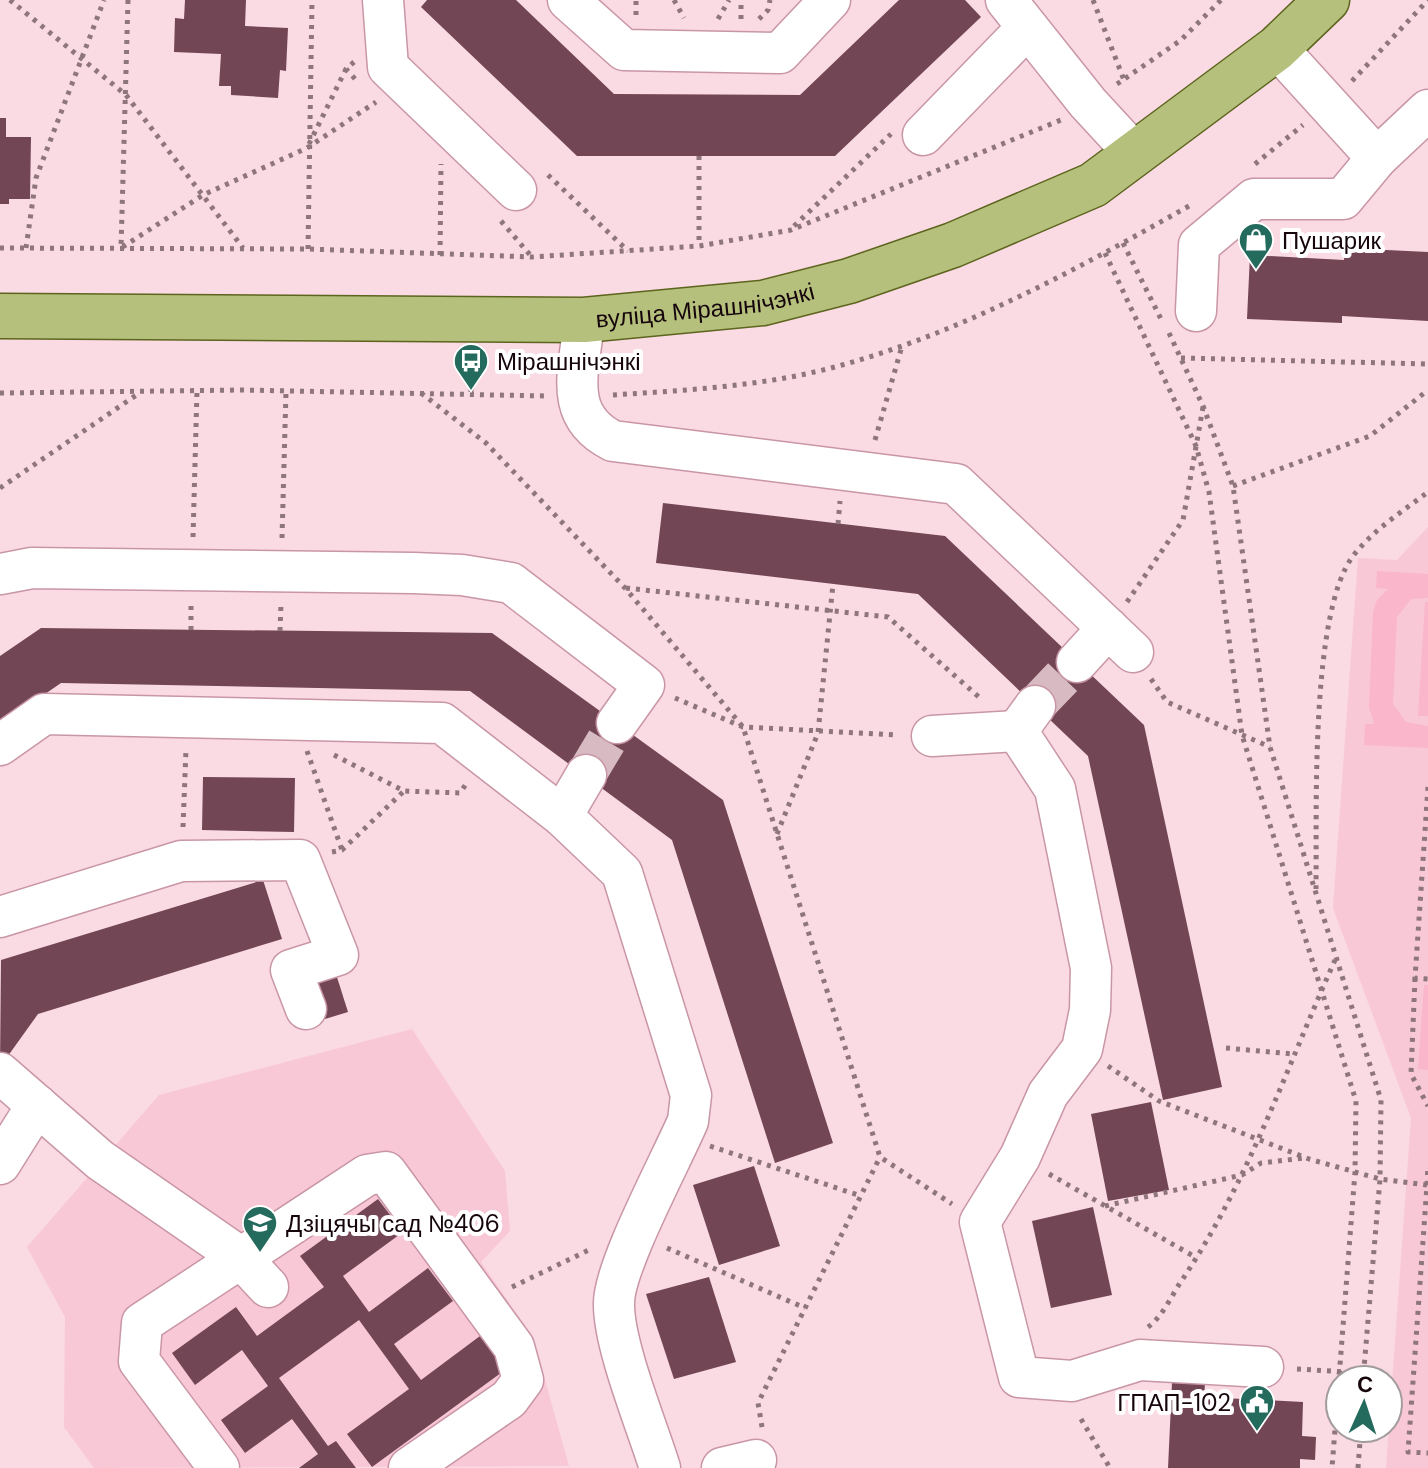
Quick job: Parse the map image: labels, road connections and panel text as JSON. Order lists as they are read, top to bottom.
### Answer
{
  "streets": {
    "main road": ["вуліца Мірашнічэнкі"]
  },
  "places": {
    "shop": ["Пушарик"],
    "bus stop": ["Мірашнічэнкі"],
    "school or university": ["Дзіцячы сад №406"],
    "public building": ["ГПАП-102"]
  },
  "north": "top"
}
